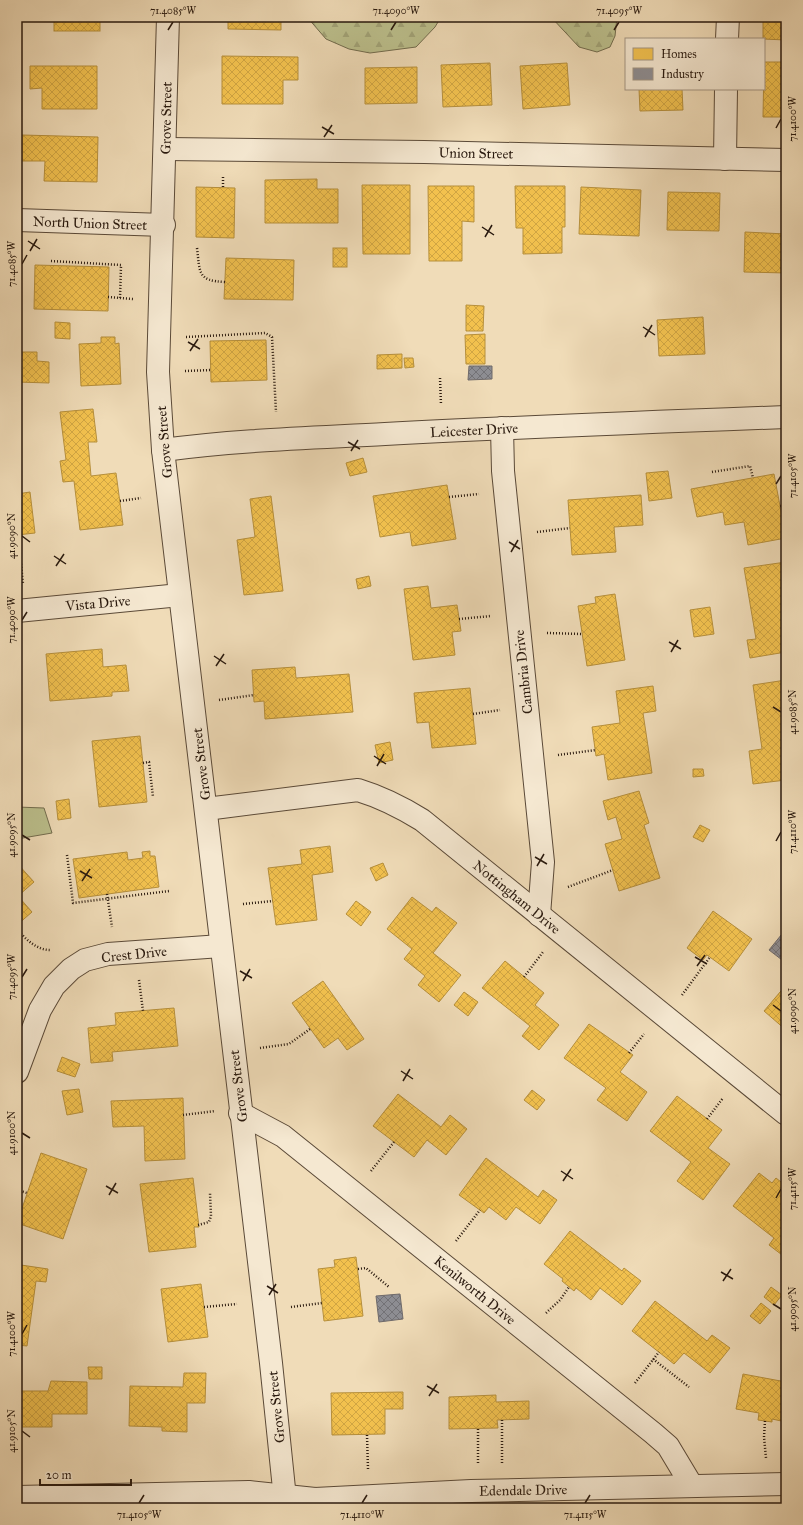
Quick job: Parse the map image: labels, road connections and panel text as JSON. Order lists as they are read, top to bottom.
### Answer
{
  "streets": {
    "street": [
      "Grove Street",
      "Union Street",
      "North Union Street",
      "Leicester Drive",
      "Vista Drive",
      "Cambria Drive",
      "Nottingham Drive",
      "Crest Drive",
      "Kenilworth Drive",
      "Edendale Drive"
    ]
  },
  "crossings": [
    ["Grove Street", "Union Street"],
    ["Grove Street", "North Union Street"],
    ["Grove Street", "Leicester Drive"],
    ["Grove Street", "Vista Drive"],
    ["Grove Street", "Nottingham Drive"],
    ["Grove Street", "Crest Drive"],
    ["Grove Street", "Kenilworth Drive"],
    ["Grove Street", "Edendale Drive"],
    ["Leicester Drive", "Cambria Drive"],
    ["Cambria Drive", "Nottingham Drive"],
    ["Kenilworth Drive", "Edendale Drive"]
  ],
  "legend": ["Homes", "Industry"],
  "scale_bar": "20 m",
  "coordinates": [
    "71.4085°W",
    "71.4090°W",
    "71.4095°W",
    "71.4100°W",
    "71.4105°W",
    "41.9090°N",
    "41.9085°N",
    "71.4110°W",
    "41.9095°N",
    "41.9100°N",
    "71.4115°W",
    "41.9105°N"
  ]
}
